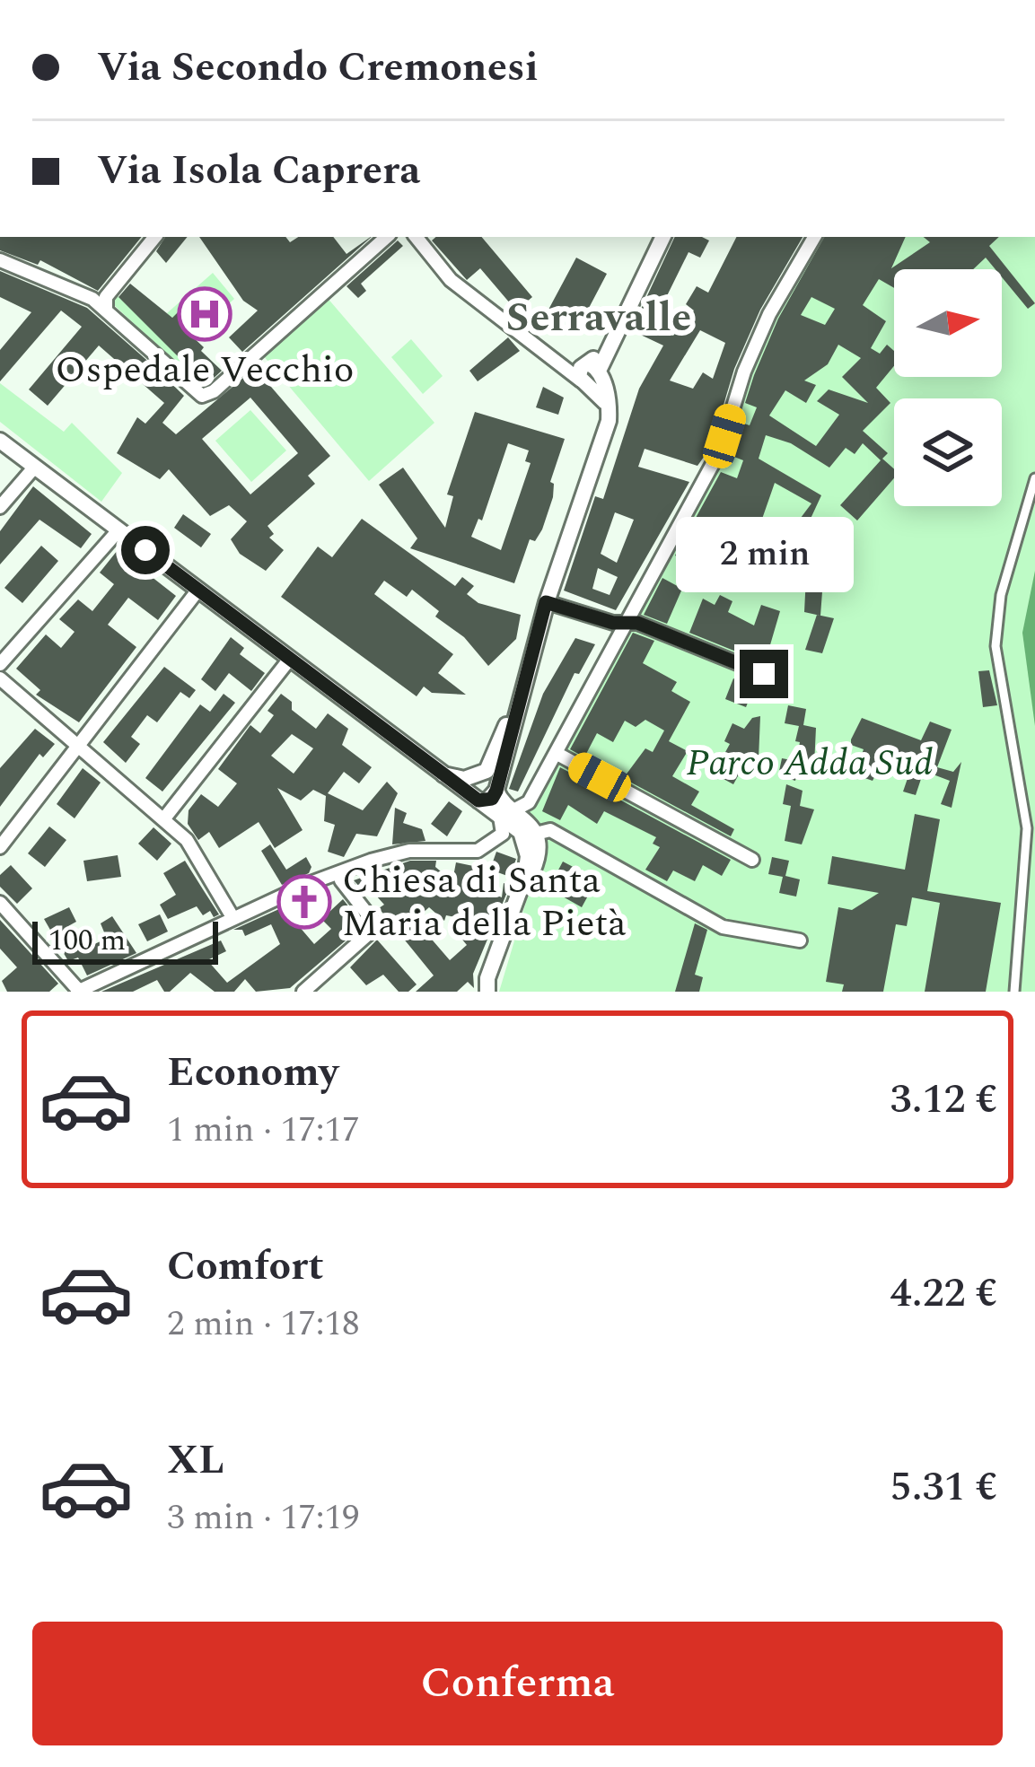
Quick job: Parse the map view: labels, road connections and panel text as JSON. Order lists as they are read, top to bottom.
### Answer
{
  "districts": ["Serravalle"],
  "parks": ["Parco Adda Sud"],
  "places": {
    "hospital": ["Ospedale Vecchio"],
    "church": ["Chiesa di Santa Maria della Pietà"]
  },
  "scale_bar": "100 m",
  "north": "right",
  "page": {
    "banner": ["Via Secondo Cremonesi", "Via Isola Caprera"],
    "bubble": "2 min",
    "scale": "100 m",
    "list": [
      {
        "name": "Economy",
        "note": "1 min · 17:17",
        "value": "3.12 €"
      },
      {
        "name": "Comfort",
        "note": "2 min · 17:18",
        "value": "4.22 €"
      },
      {
        "name": "XL",
        "note": "3 min · 17:19",
        "value": "5.31 €"
      }
    ],
    "buttons": "Conferma"
  }
}
